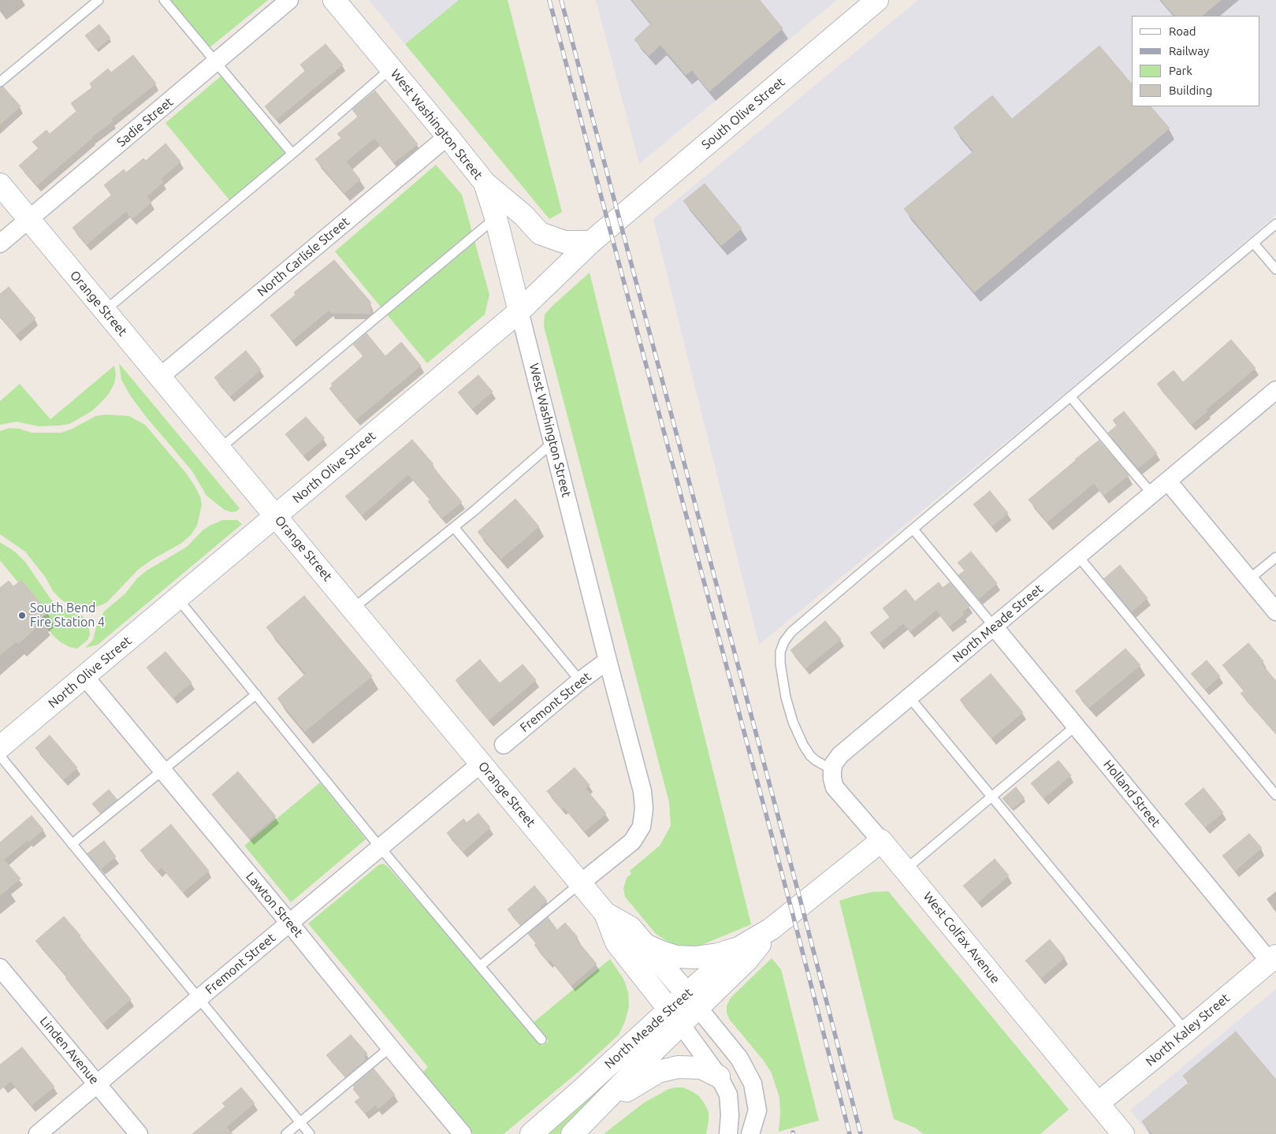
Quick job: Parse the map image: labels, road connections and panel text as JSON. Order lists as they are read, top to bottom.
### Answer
{
  "streets": {
    "street": [
      "South Olive Street",
      "Sadie Street",
      "West Washington Street",
      "North Carlisle Street",
      "Orange Street",
      "North Olive Street",
      "North Meade Street",
      "Fremont Street",
      "Holland Street",
      "Lawton Street",
      "West Colfax Avenue",
      "North Kaley Street",
      "Linden Avenue"
    ]
  },
  "crossings": [
    ["South Olive Street", "North Olive Street"],
    ["Sadie Street", "Orange Street"],
    ["West Washington Street", "North Carlisle Street"],
    ["West Washington Street", "Orange Street"],
    ["West Washington Street", "North Olive Street"],
    ["West Washington Street", "Fremont Street"],
    ["North Carlisle Street", "Orange Street"],
    ["Orange Street", "North Olive Street"],
    ["Orange Street", "North Meade Street"],
    ["Orange Street", "Fremont Street"],
    ["North Olive Street", "Lawton Street"],
    ["North Meade Street", "Holland Street"],
    ["North Meade Street", "West Colfax Avenue"],
    ["Fremont Street", "Lawton Street"],
    ["Fremont Street", "Linden Avenue"],
    ["Holland Street", "North Kaley Street"],
    ["West Colfax Avenue", "North Kaley Street"]
  ],
  "places": ["South Bend Fire Station 4"],
  "legend": [
    "Road",
    "Railway",
    "Park",
    "Building"
  ]
}
